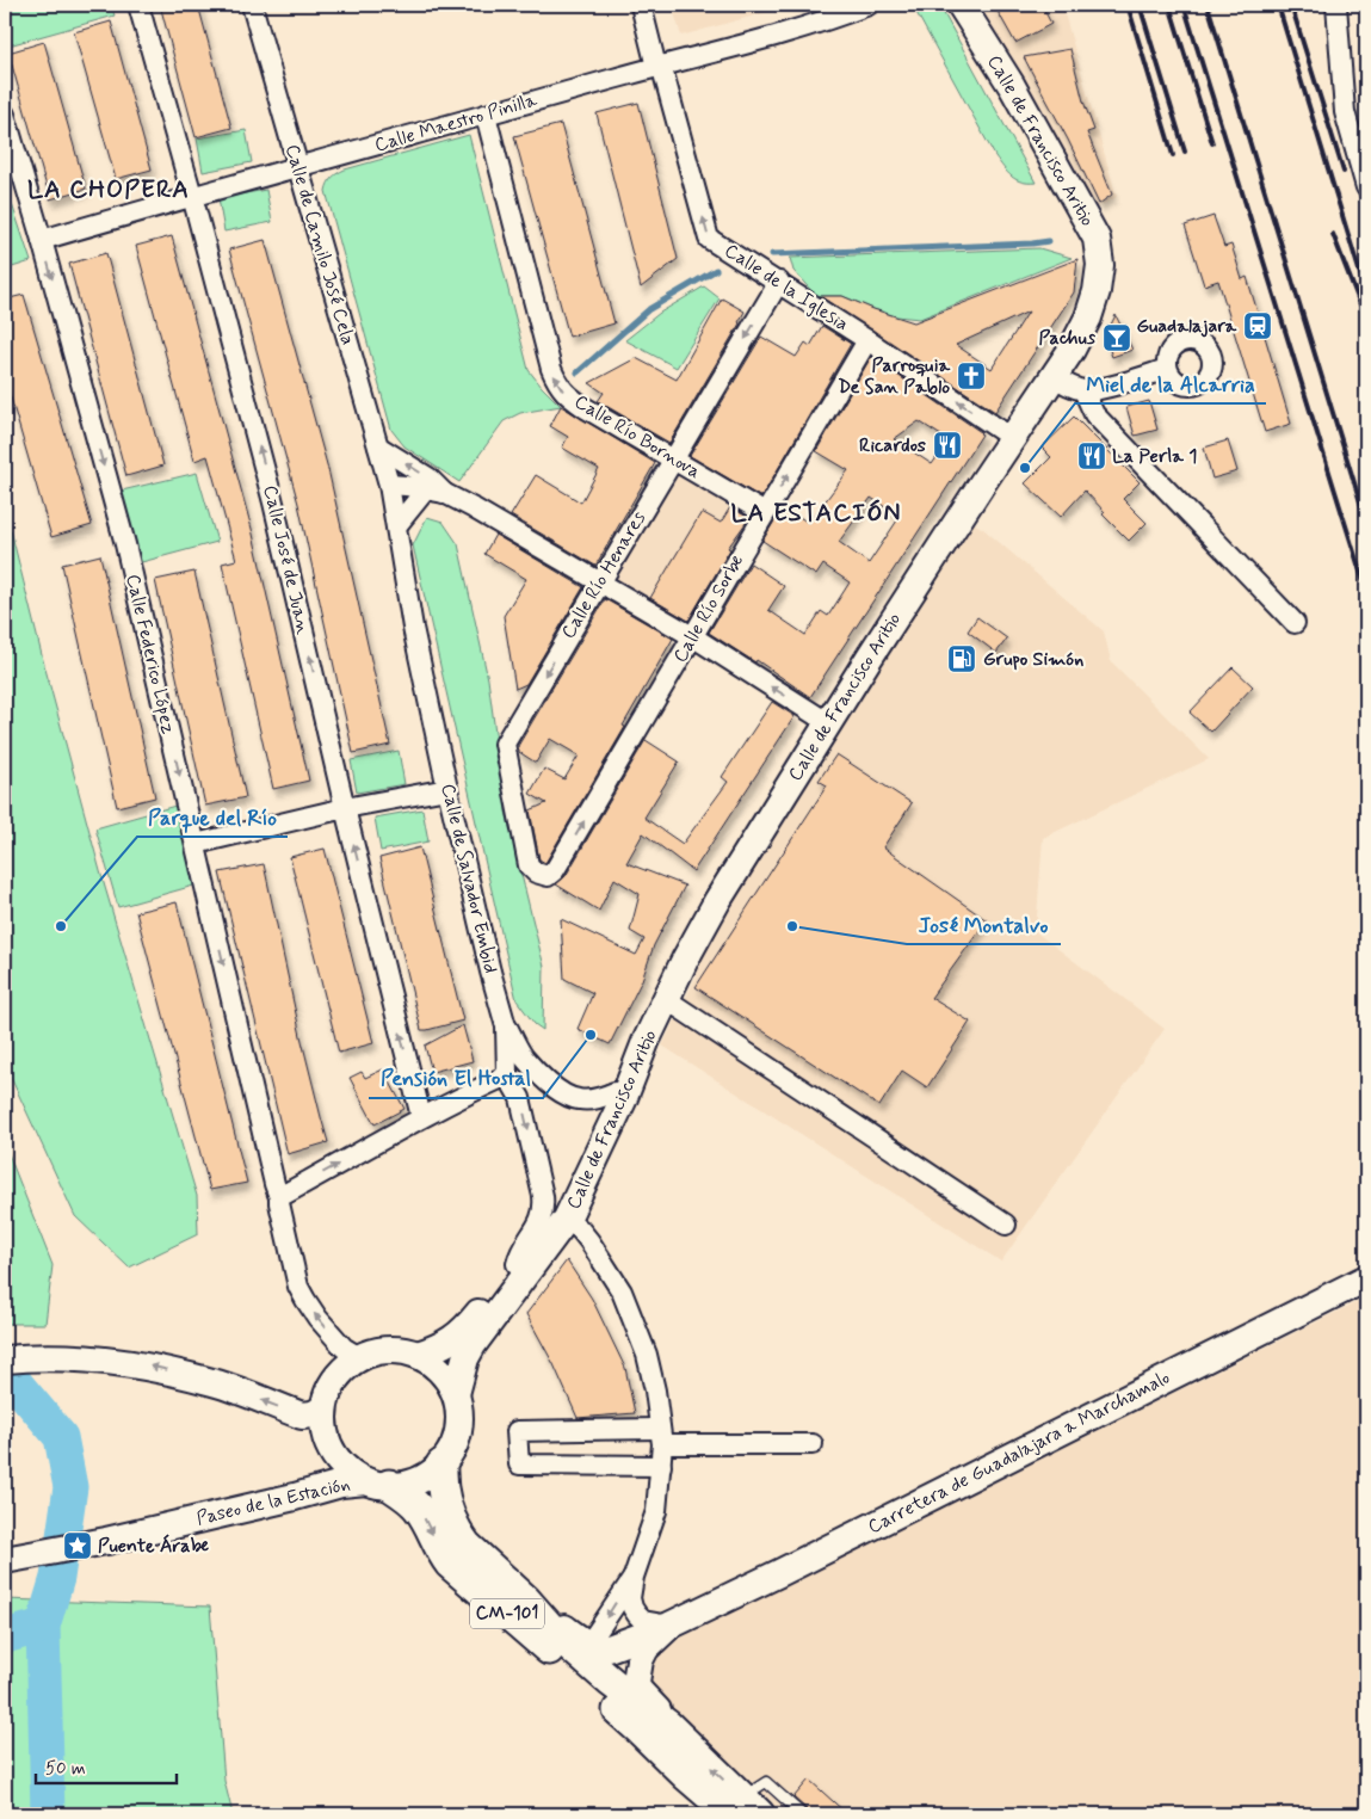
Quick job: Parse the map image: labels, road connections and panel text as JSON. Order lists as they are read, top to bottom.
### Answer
{
  "streets": {
    "main road": [
      "Calle de Francisco Aritio",
      "Carretera de Guadalajara a Marchamalo",
      "Paseo de la Estación",
      "CM-101"
    ],
    "street": [
      "Calle Maestro Pinilla",
      "Calle de Camilo José Cela",
      "Calle de la Iglesia",
      "Calle Río Bornova",
      "Calle José de Juan",
      "Calle Río Henares",
      "Calle Río Sorbe",
      "Calle Federico López",
      "Calle de Salvador Embid"
    ]
  },
  "crossings": [
    ["Calle Maestro Pinilla", "Calle de Camilo José Cela"],
    ["Calle Maestro Pinilla", "Calle de la Iglesia"],
    ["Calle Maestro Pinilla", "Calle Río Bornova"],
    ["Calle Maestro Pinilla", "Calle José de Juan"],
    ["Calle Maestro Pinilla", "Calle Federico López"],
    ["Calle de Francisco Aritio", "Calle de la Iglesia"],
    ["Calle de Francisco Aritio", "Calle Federico López"],
    ["Calle de Francisco Aritio", "Paseo de la Estación"],
    ["Calle de Francisco Aritio", "CM-101"],
    ["Calle de Camilo José Cela", "Calle de Salvador Embid"],
    ["Calle de la Iglesia", "Calle Río Henares"],
    ["Calle de la Iglesia", "Calle Río Sorbe"],
    ["Calle Río Bornova", "Calle Río Henares"],
    ["Calle Río Bornova", "Calle Río Sorbe"],
    ["Calle Río Henares", "Calle Río Sorbe"],
    ["Calle Federico López", "Paseo de la Estación"],
    ["Calle Federico López", "CM-101"],
    ["Paseo de la Estación", "CM-101"]
  ],
  "one_way": [
    "Calle de la Iglesia",
    "Calle Río Bornova",
    "Calle José de Juan",
    "Calle Río Henares",
    "Calle Río Sorbe"
  ],
  "districts": ["LA CHOPERA", "LA ESTACIÓN"],
  "places": {
    "station": ["Guadalajara"],
    "bar": ["Pachus"],
    "church": ["Parroquia De San Pablo"],
    "restaurant": ["Ricardos", "La Perla 1"],
    "other": [
      "Miel de la Alcarria",
      "Parque del Río",
      "José Montalvo",
      "Pensión El Hostal"
    ],
    "fuel station": ["Grupo Simón"],
    "place": ["Puente Árabe"]
  },
  "scale_bar": "50 m"
}
